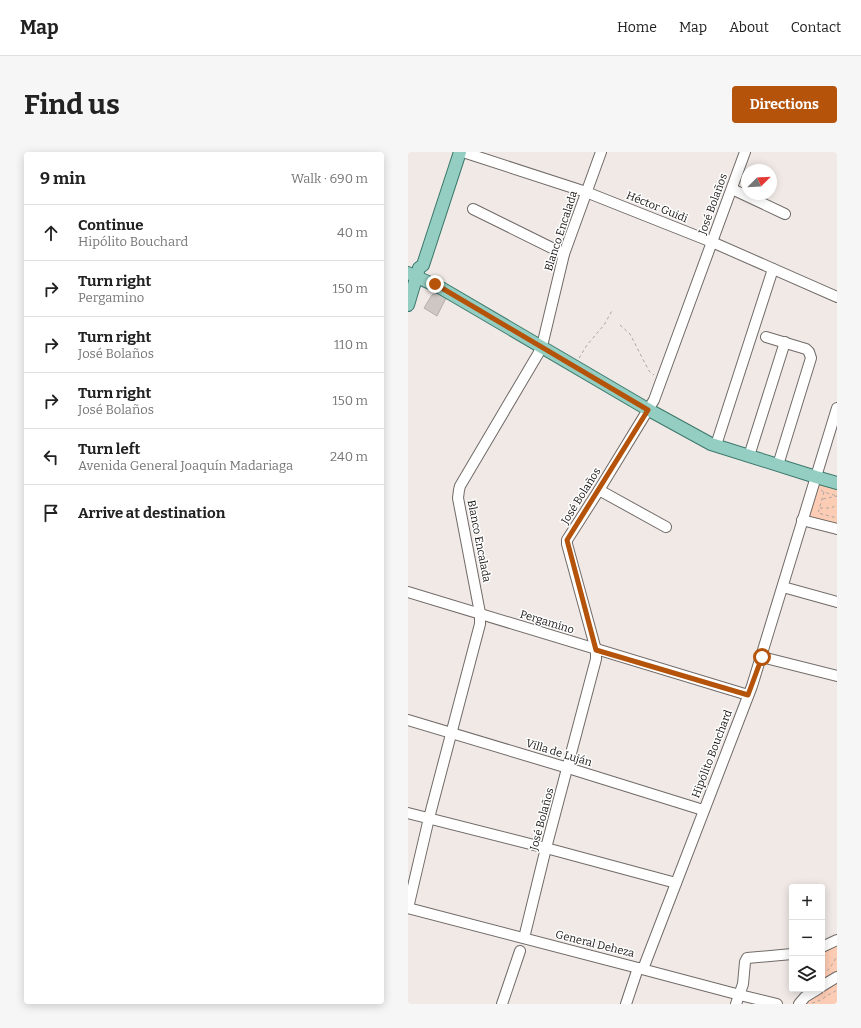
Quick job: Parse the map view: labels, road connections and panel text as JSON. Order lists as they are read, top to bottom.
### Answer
{
  "streets": {
    "street": [
      "José Bolaños",
      "Héctor Guidi",
      "Blanco Encalada",
      "Pergamino",
      "Villa de Luján",
      "Hipólito Bouchard",
      "General Deheza"
    ]
  },
  "crossings": [
    ["José Bolaños", "Héctor Guidi"],
    ["José Bolaños", "Pergamino"],
    ["José Bolaños", "Villa de Luján"],
    ["José Bolaños", "General Deheza"],
    ["Héctor Guidi", "Blanco Encalada"],
    ["Blanco Encalada", "Pergamino"],
    ["Blanco Encalada", "Villa de Luján"],
    ["Blanco Encalada", "General Deheza"],
    ["Pergamino", "Hipólito Bouchard"],
    ["Villa de Luján", "Hipólito Bouchard"],
    ["Hipólito Bouchard", "General Deheza"]
  ],
  "north": "top right",
  "page": {
    "header": "Map",
    "nav": [
      "Home",
      "Map",
      "About",
      "Contact"
    ],
    "buttons": "Directions",
    "title": "Find us",
    "heading": ["9 min", "Walk · 690 m"],
    "list": [
      ["Continue", "Hipólito Bouchard", "40 m"],
      ["Turn right", "Pergamino", "150 m"],
      ["Turn right", "José Bolaños", "110 m"],
      ["Turn right", "José Bolaños", "150 m"],
      ["Turn left", "Avenida General Joaquín Madariaga", "240 m"],
      "Arrive at destination"
    ],
    "map_buttons": ["+", "−"]
  }
}
